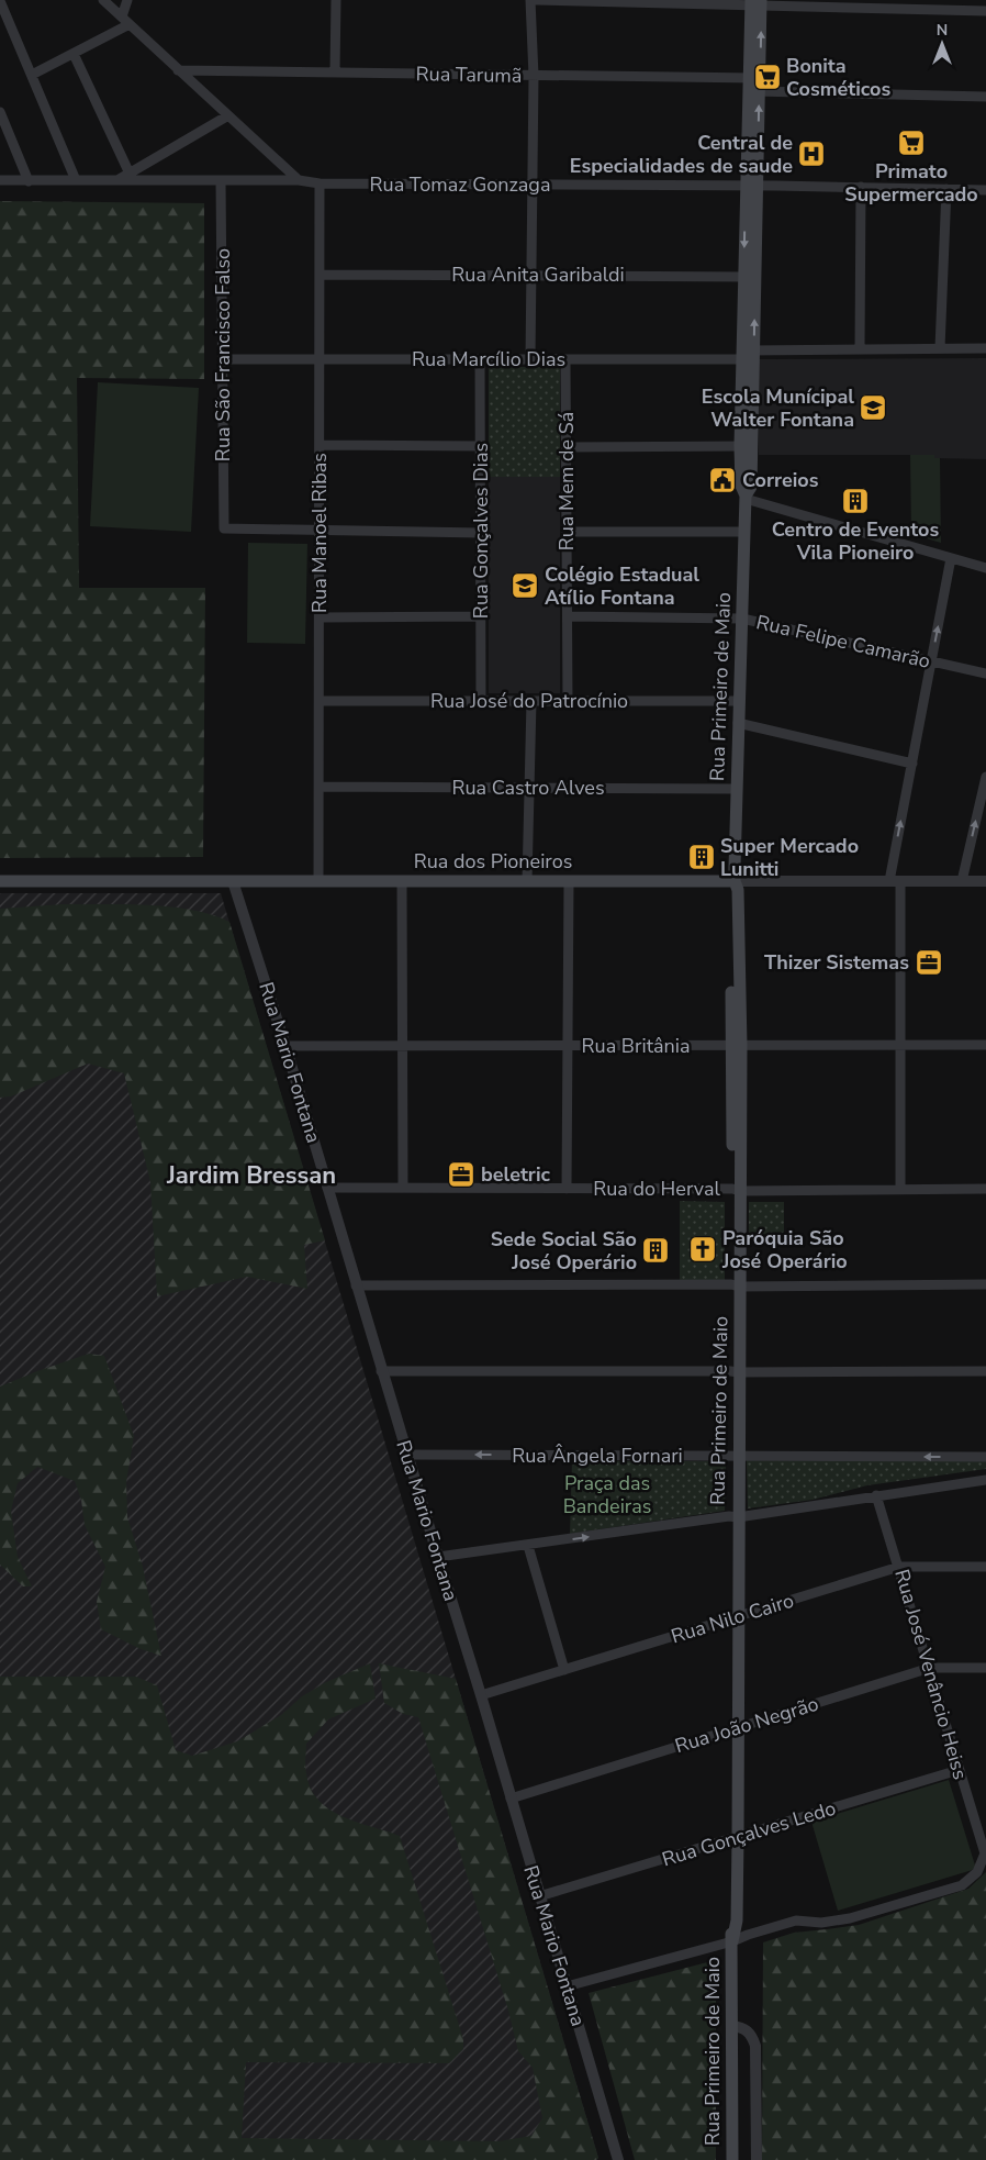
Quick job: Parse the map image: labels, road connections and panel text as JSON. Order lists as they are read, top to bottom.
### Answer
{
  "streets": {
    "main road": ["Rua Primeiro de Maio", "Rua dos Pioneiros"],
    "street": [
      "Rua Tarumã",
      "Rua Tomaz Gonzaga",
      "Rua Anita Garibaldi",
      "Rua São Francisco Falso",
      "Rua Marcílio Dias",
      "Rua Mem de Sá",
      "Rua Gonçalves Dias",
      "Rua Manoel Ribas",
      "Rua Felipe Camarão",
      "Rua José do Patrocínio",
      "Rua Castro Alves",
      "Rua Britânia",
      "Rua Mario Fontana",
      "Rua do Herval",
      "Rua Ângela Fornari",
      "Rua Nilo Cairo",
      "Rua José Venâncio Heiss",
      "Rua João Negrão",
      "Rua Gonçalves Ledo"
    ]
  },
  "crossings": [
    ["Rua Tarumã", "Rua Primeiro de Maio"],
    ["Rua Tomaz Gonzaga", "Rua São Francisco Falso"],
    ["Rua Tomaz Gonzaga", "Rua Manoel Ribas"],
    ["Rua Tomaz Gonzaga", "Rua Primeiro de Maio"],
    ["Rua Anita Garibaldi", "Rua Manoel Ribas"],
    ["Rua Anita Garibaldi", "Rua Primeiro de Maio"],
    ["Rua São Francisco Falso", "Rua Marcílio Dias"],
    ["Rua São Francisco Falso", "Rua Manoel Ribas"],
    ["Rua Marcílio Dias", "Rua Mem de Sá"],
    ["Rua Marcílio Dias", "Rua Gonçalves Dias"],
    ["Rua Marcílio Dias", "Rua Manoel Ribas"],
    ["Rua Marcílio Dias", "Rua Primeiro de Maio"],
    ["Rua Mem de Sá", "Rua Felipe Camarão"],
    ["Rua Mem de Sá", "Rua José do Patrocínio"],
    ["Rua Gonçalves Dias", "Rua José do Patrocínio"],
    ["Rua Manoel Ribas", "Rua José do Patrocínio"],
    ["Rua Manoel Ribas", "Rua Castro Alves"],
    ["Rua Manoel Ribas", "Rua dos Pioneiros"],
    ["Rua Felipe Camarão", "Rua Primeiro de Maio"],
    ["Rua Primeiro de Maio", "Rua José do Patrocínio"],
    ["Rua Primeiro de Maio", "Rua Castro Alves"],
    ["Rua Primeiro de Maio", "Rua dos Pioneiros"],
    ["Rua Primeiro de Maio", "Rua Britânia"],
    ["Rua Primeiro de Maio", "Rua do Herval"],
    ["Rua Primeiro de Maio", "Rua Ângela Fornari"],
    ["Rua Primeiro de Maio", "Rua Nilo Cairo"],
    ["Rua Primeiro de Maio", "Rua João Negrão"],
    ["Rua Primeiro de Maio", "Rua Gonçalves Ledo"],
    ["Rua dos Pioneiros", "Rua Mario Fontana"],
    ["Rua Britânia", "Rua Mario Fontana"],
    ["Rua Mario Fontana", "Rua do Herval"],
    ["Rua Mario Fontana", "Rua Ângela Fornari"],
    ["Rua Mario Fontana", "Rua Nilo Cairo"],
    ["Rua Mario Fontana", "Rua João Negrão"],
    ["Rua Mario Fontana", "Rua Gonçalves Ledo"],
    ["Rua Nilo Cairo", "Rua José Venâncio Heiss"],
    ["Rua José Venâncio Heiss", "Rua João Negrão"],
    ["Rua José Venâncio Heiss", "Rua Gonçalves Ledo"]
  ],
  "districts": ["Jardim Bressan"],
  "parks": ["Praça das Bandeiras"],
  "places": {
    "supermarket": ["Bonita Cosméticos", "Primato Supermercado"],
    "hospital": ["Central de Especialidades de saude"],
    "school or university": ["Escola Munícipal Walter Fontana", "Colégio Estadual Atílio Fontana"],
    "public building": ["Correios"],
    "building": ["Centro de Eventos Vila Pioneiro", "Super Mercado Lunitti", "Sede Social São José Operário"],
    "office": ["Thizer Sistemas", "beletric"],
    "church": ["Paróquia São José Operário"]
  },
  "north": "top"
}
